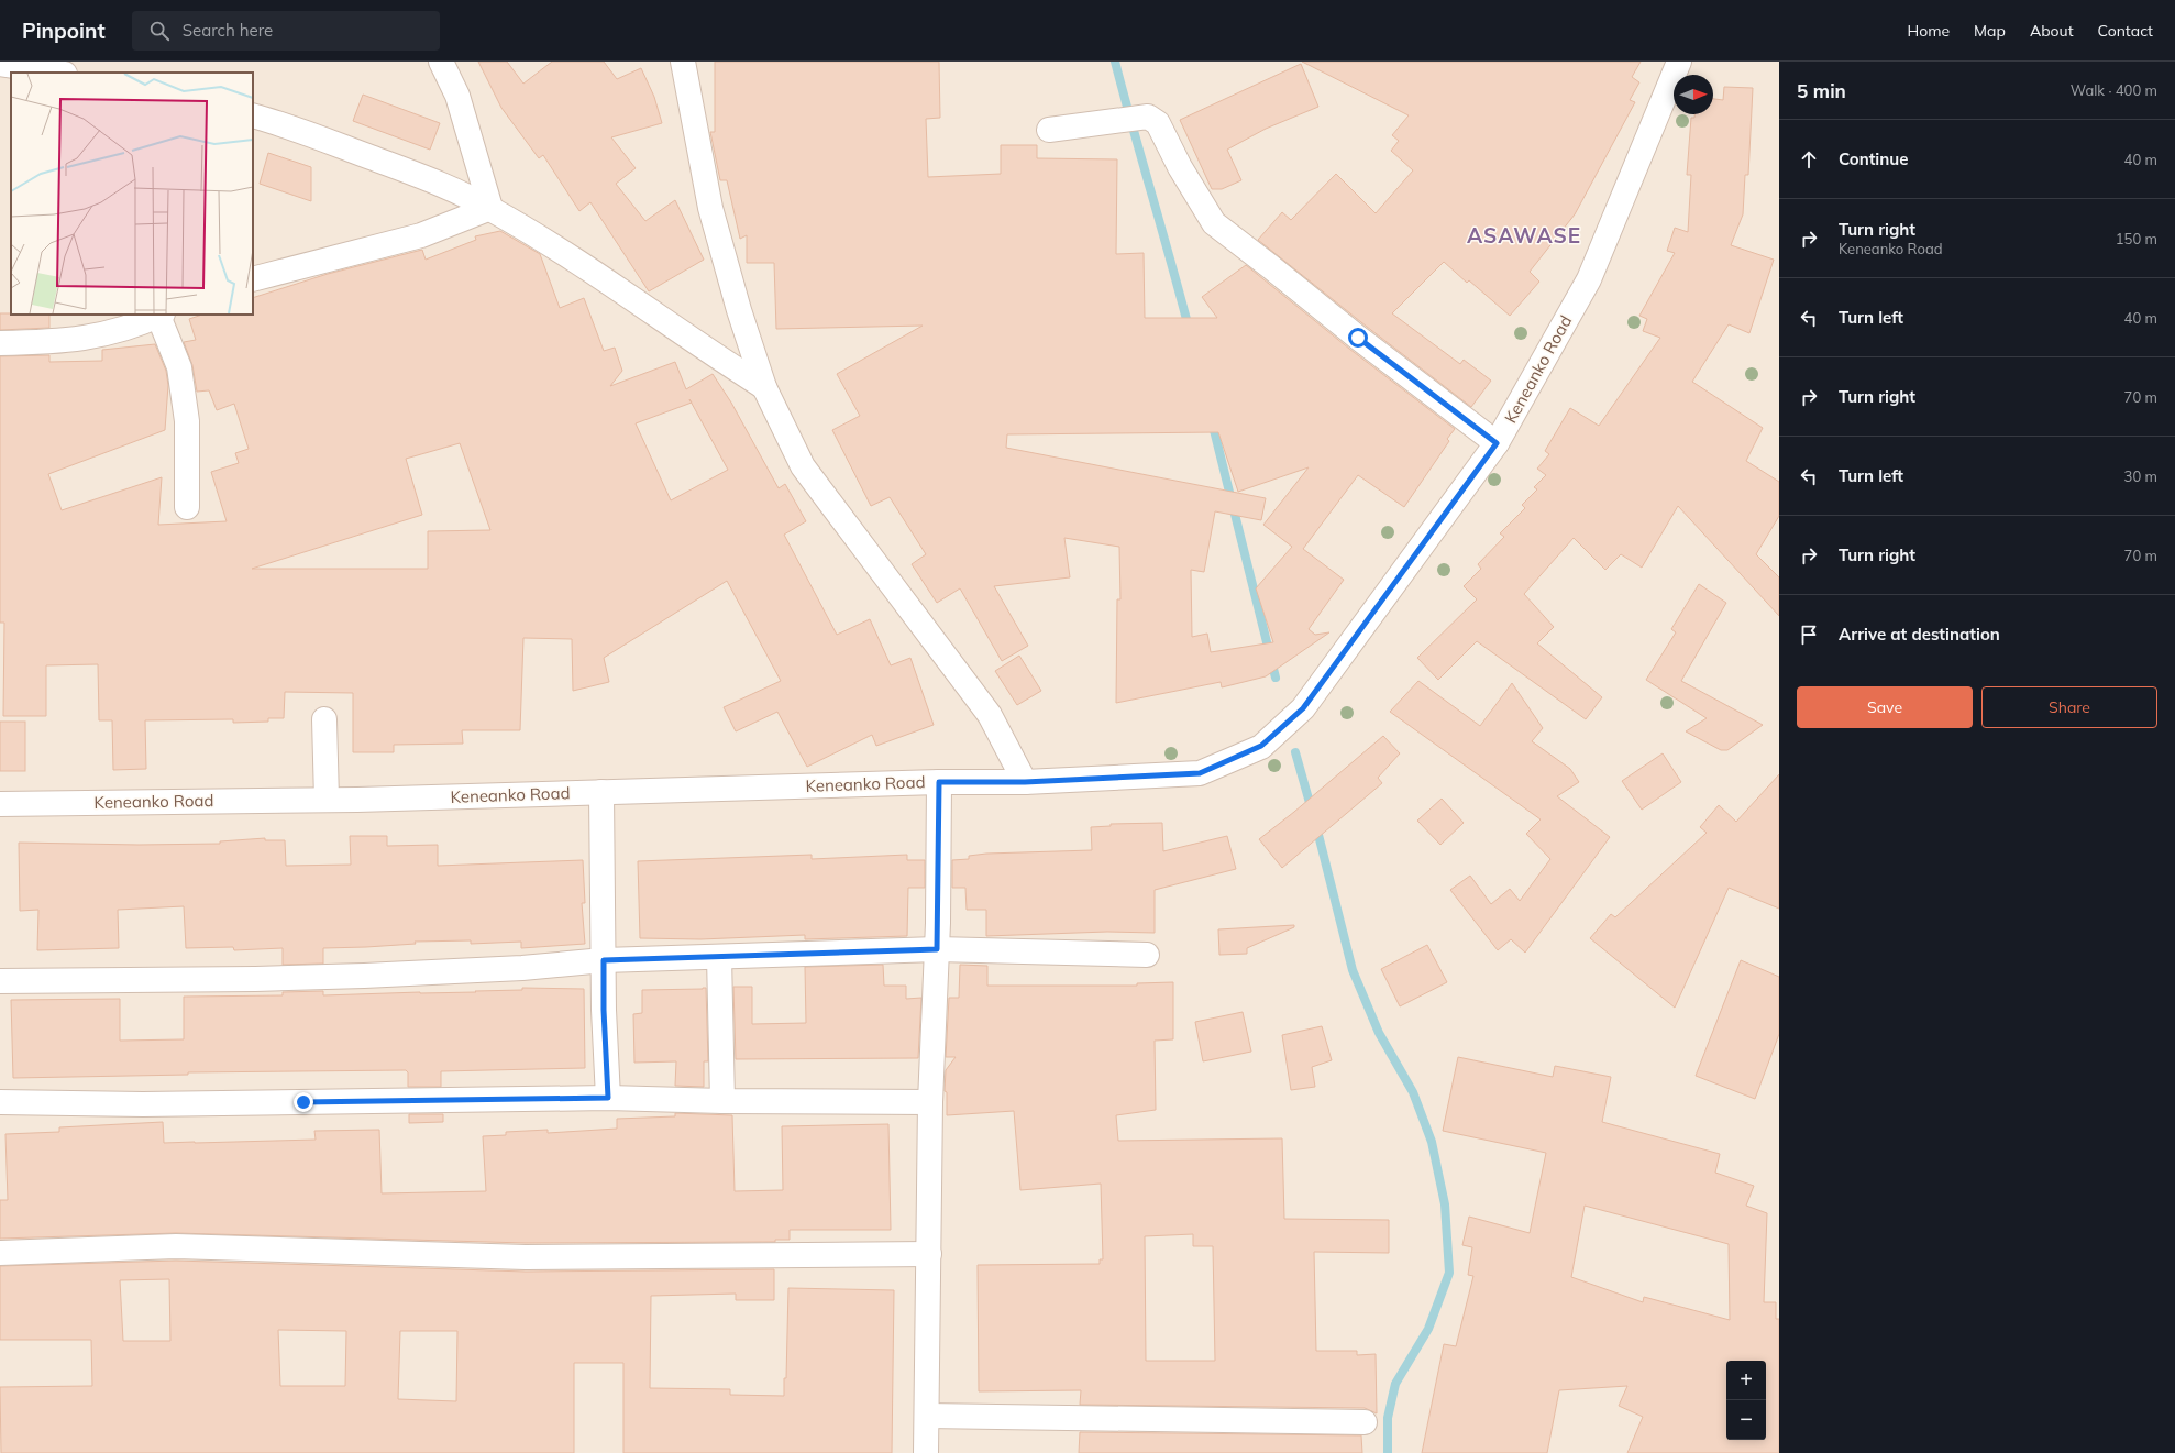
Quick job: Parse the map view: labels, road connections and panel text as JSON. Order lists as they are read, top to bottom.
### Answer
{
  "streets": {
    "street": ["Keneanko Road"]
  },
  "districts": ["ASAWASE"],
  "north": "right",
  "page": {
    "header": "Pinpoint",
    "search": "Search here",
    "nav": [
      "Home",
      "Map",
      "About",
      "Contact"
    ],
    "heading": ["5 min", "Walk · 400 m"],
    "list": [
      ["Continue", "40 m"],
      ["Turn right", "Keneanko Road", "150 m"],
      ["Turn left", "40 m"],
      ["Turn right", "70 m"],
      ["Turn left", "30 m"],
      ["Turn right", "70 m"],
      "Arrive at destination"
    ],
    "buttons": ["Save", "Share"],
    "map_buttons": ["+", "−"]
  }
}
